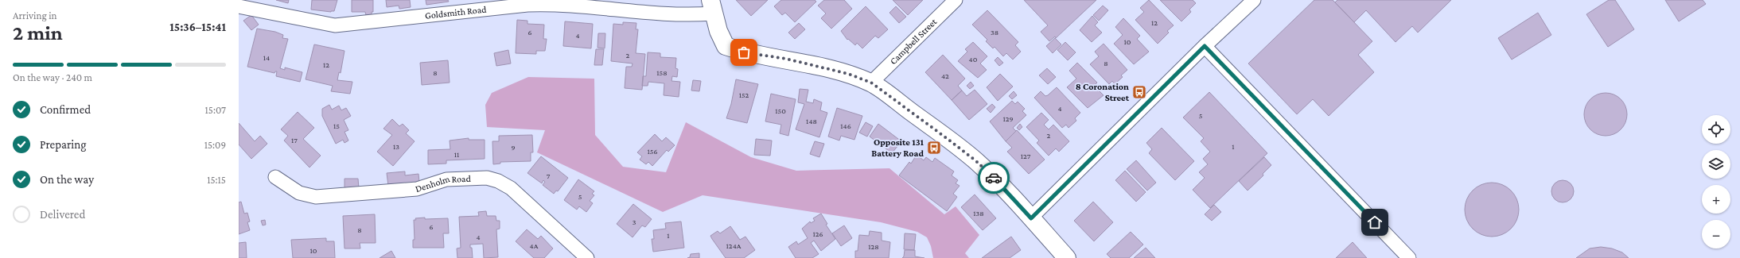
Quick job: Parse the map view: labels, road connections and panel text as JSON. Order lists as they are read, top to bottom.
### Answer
{
  "streets": {
    "street": ["Goldsmith Road", "Campbell Street", "Denholm Road"]
  },
  "places": {
    "bus stop": ["8 Coronation Street", "Opposite 131 Battery Road"]
  },
  "house_numbers": [
    "12",
    "6",
    "38",
    "4",
    "10",
    "2",
    "14",
    "40",
    "8",
    "12",
    "8",
    "158",
    "42",
    "152",
    "4",
    "150",
    "5",
    "129",
    "148",
    "15",
    "146",
    "2",
    "17",
    "13",
    "1",
    "9",
    "156",
    "11",
    "127",
    "7",
    "5",
    "138",
    "3",
    "6",
    "8",
    "126",
    "1",
    "4",
    "4A",
    "124A",
    "128",
    "10"
  ],
  "page": {
    "heading": ["2 min", "Arriving in", "15:36–15:41"],
    "bar": "On the way · 240 m",
    "list": [
      ["Confirmed", "15:07"],
      ["Preparing", "15:09"],
      ["On the way", "15:15"],
      "Delivered"
    ],
    "map_buttons": ["+", "−"]
  }
}
